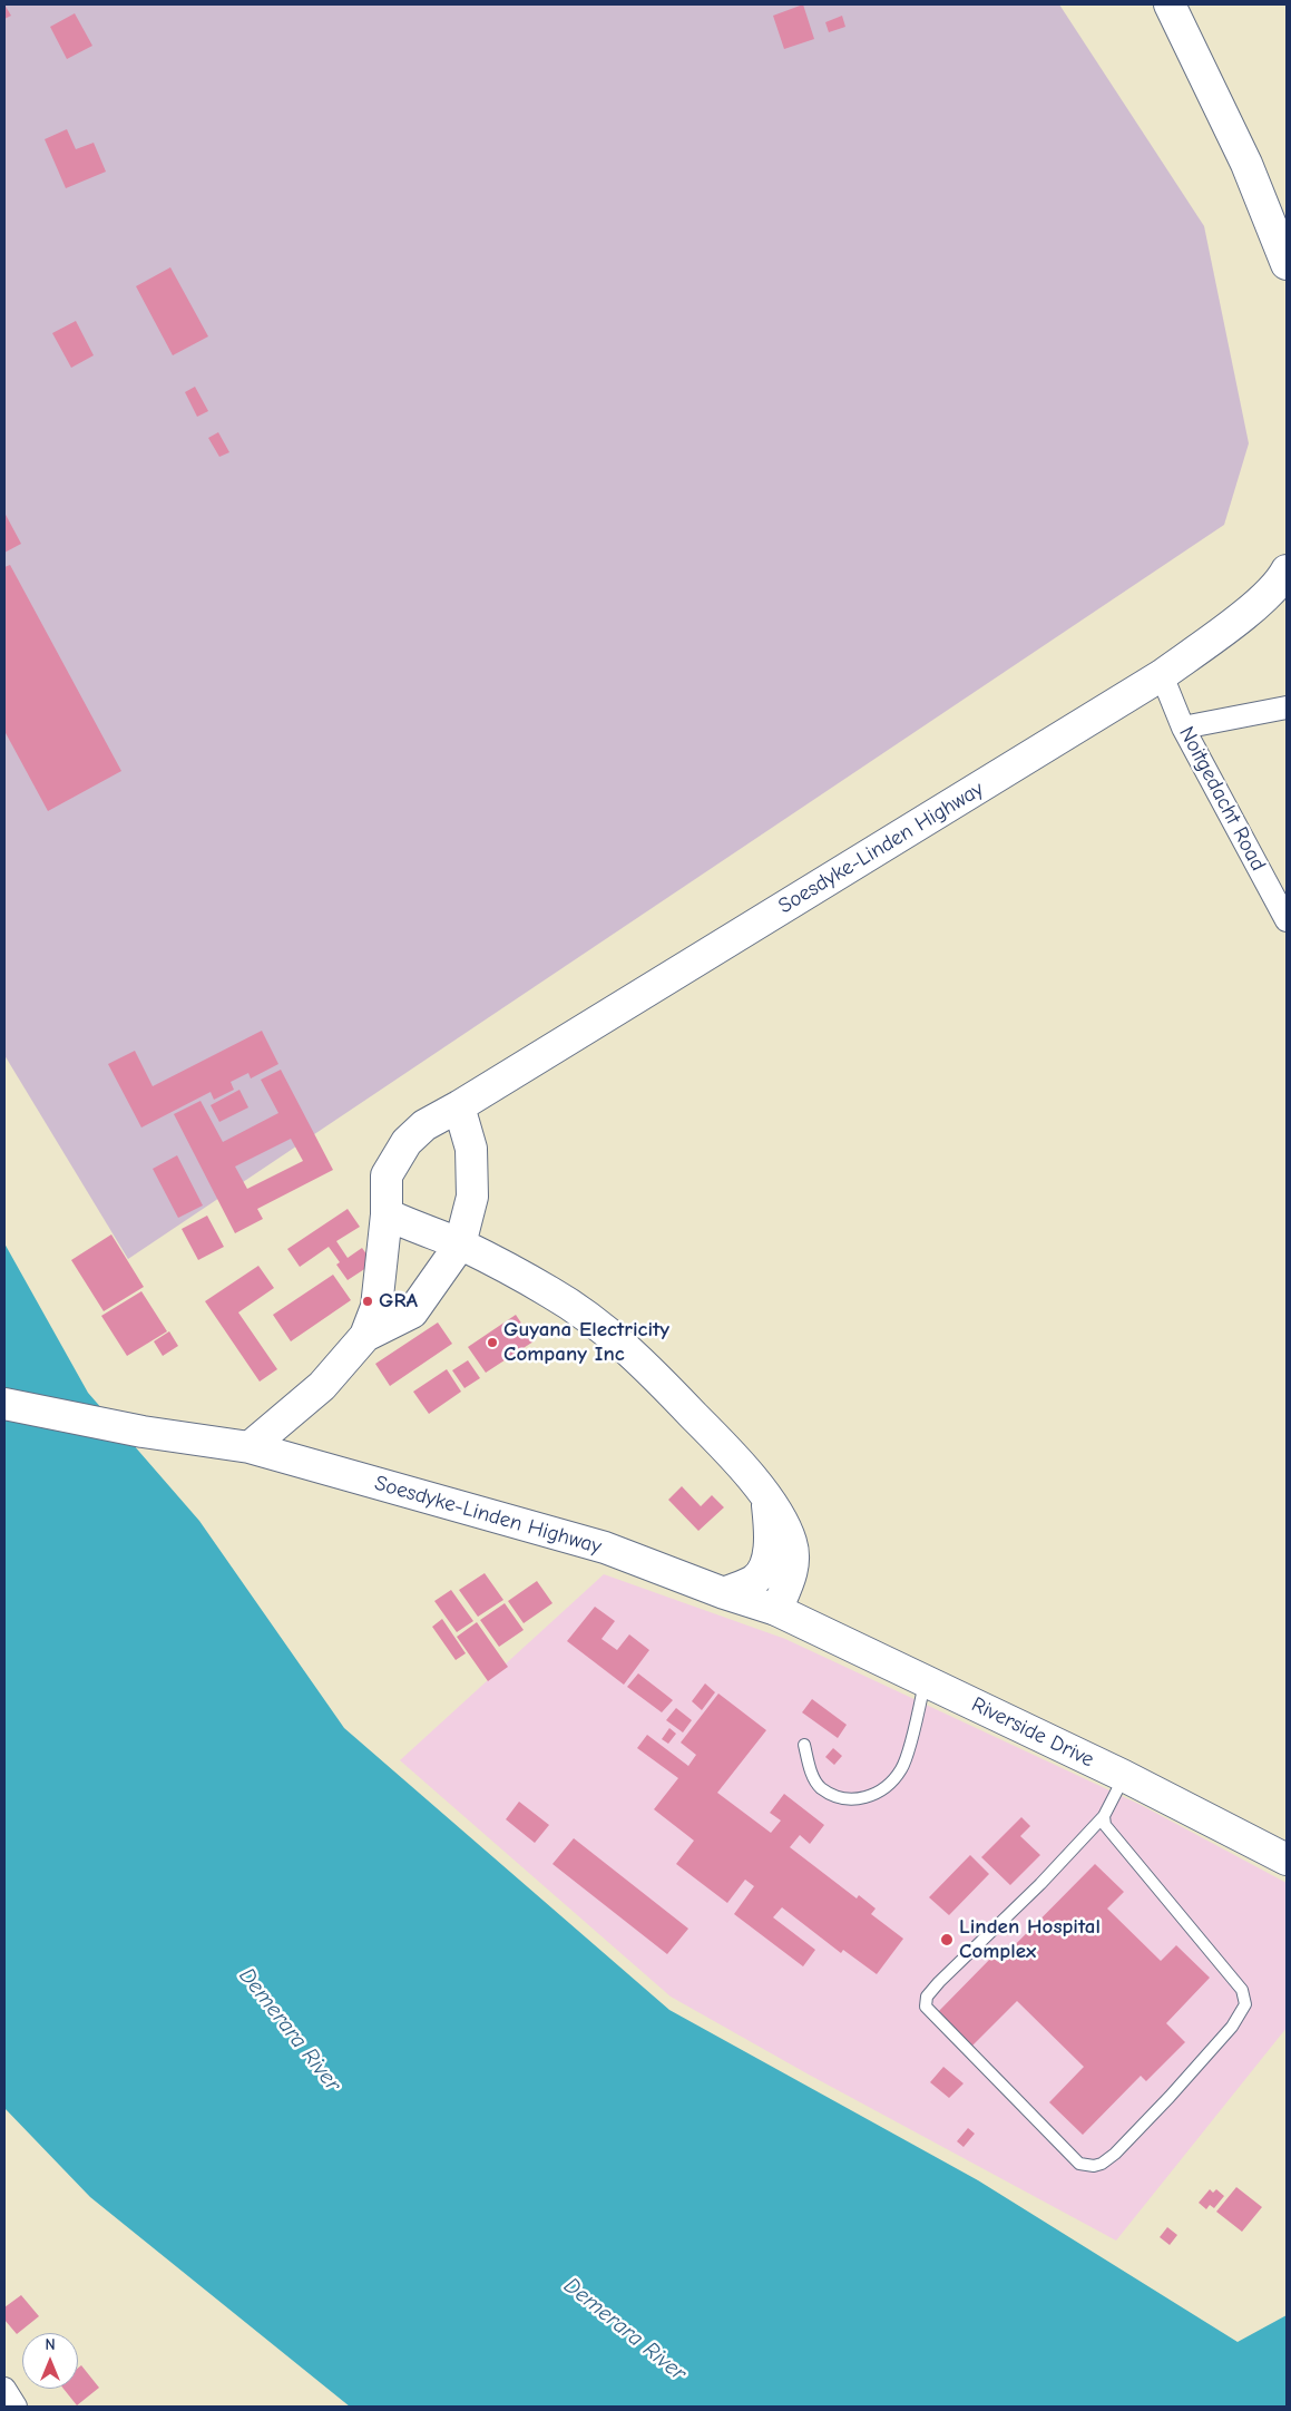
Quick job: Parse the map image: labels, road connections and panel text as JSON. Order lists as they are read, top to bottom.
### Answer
{
  "streets": {
    "main road": ["Soesdyke-Linden Highway", "Riverside Drive"],
    "street": ["Noitgedacht Road"]
  },
  "crossings": [
    ["Noitgedacht Road", "Soesdyke-Linden Highway"],
    ["Soesdyke-Linden Highway", "Riverside Drive"]
  ],
  "water": ["Demerara River"],
  "places": ["GRA", "Guyana Electricity Company Inc", "Linden Hospital Complex"],
  "north": "top"
}
